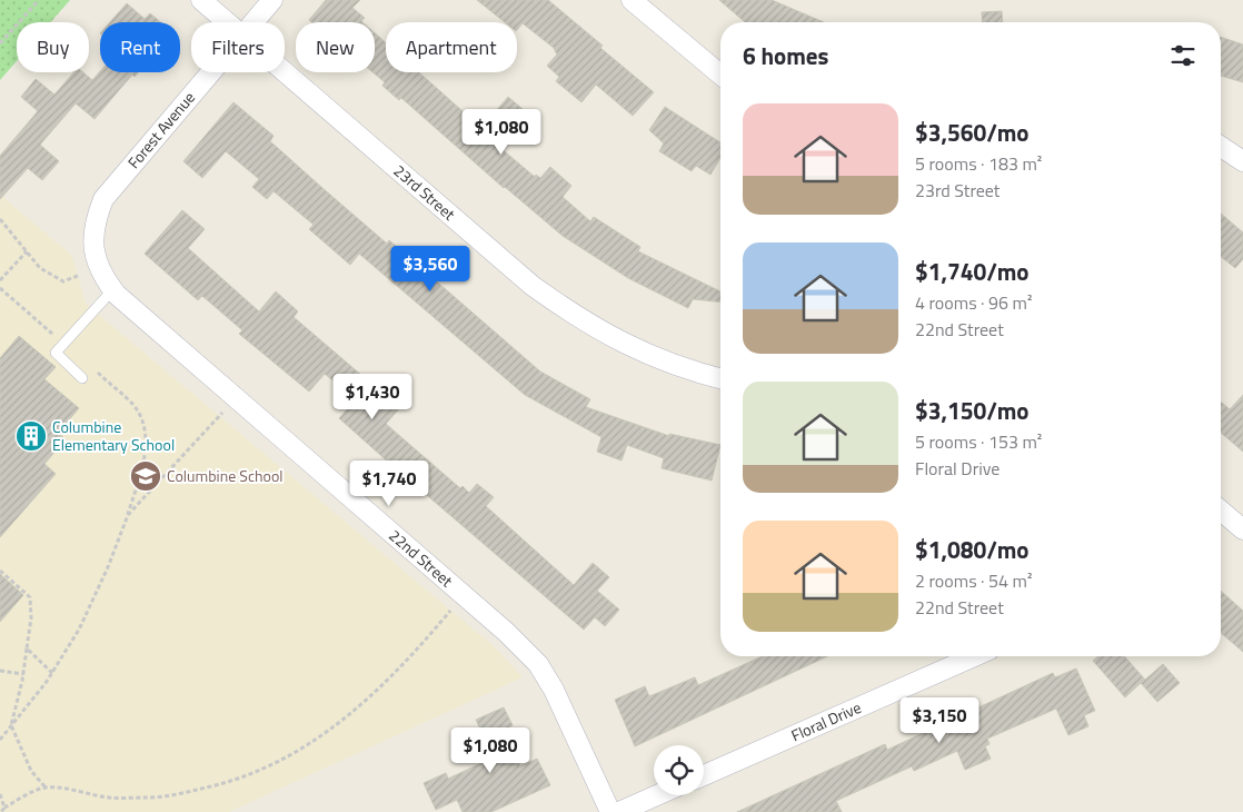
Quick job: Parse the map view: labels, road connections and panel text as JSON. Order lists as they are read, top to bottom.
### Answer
{
  "streets": {
    "street": [
      "Forest Avenue",
      "23rd Street",
      "22nd Street",
      "Floral Drive"
    ]
  },
  "crossings": [
    ["Forest Avenue", "22nd Street"]
  ],
  "places": {
    "building": ["Columbine Elementary School"],
    "school or university": ["Columbine School"]
  },
  "page": {
    "chip": [
      "Buy",
      "Rent",
      "Filters",
      "New",
      "Apartment"
    ],
    "heading": "6 homes",
    "list": [
      {
        "name": "$3,560/mo",
        "note": "5 rooms · 183 m² · 23rd Street"
      },
      {
        "name": "$1,740/mo",
        "note": "4 rooms · 96 m² · 22nd Street"
      },
      {
        "name": "$3,150/mo",
        "note": "5 rooms · 153 m² · Floral Drive"
      },
      {
        "name": "$1,080/mo",
        "note": "2 rooms · 54 m² · 22nd Street"
      }
    ],
    "price": [
      "$1,080",
      "$3,560",
      "$1,430",
      "$1,740",
      "$3,150",
      "$1,080"
    ]
  }
}
